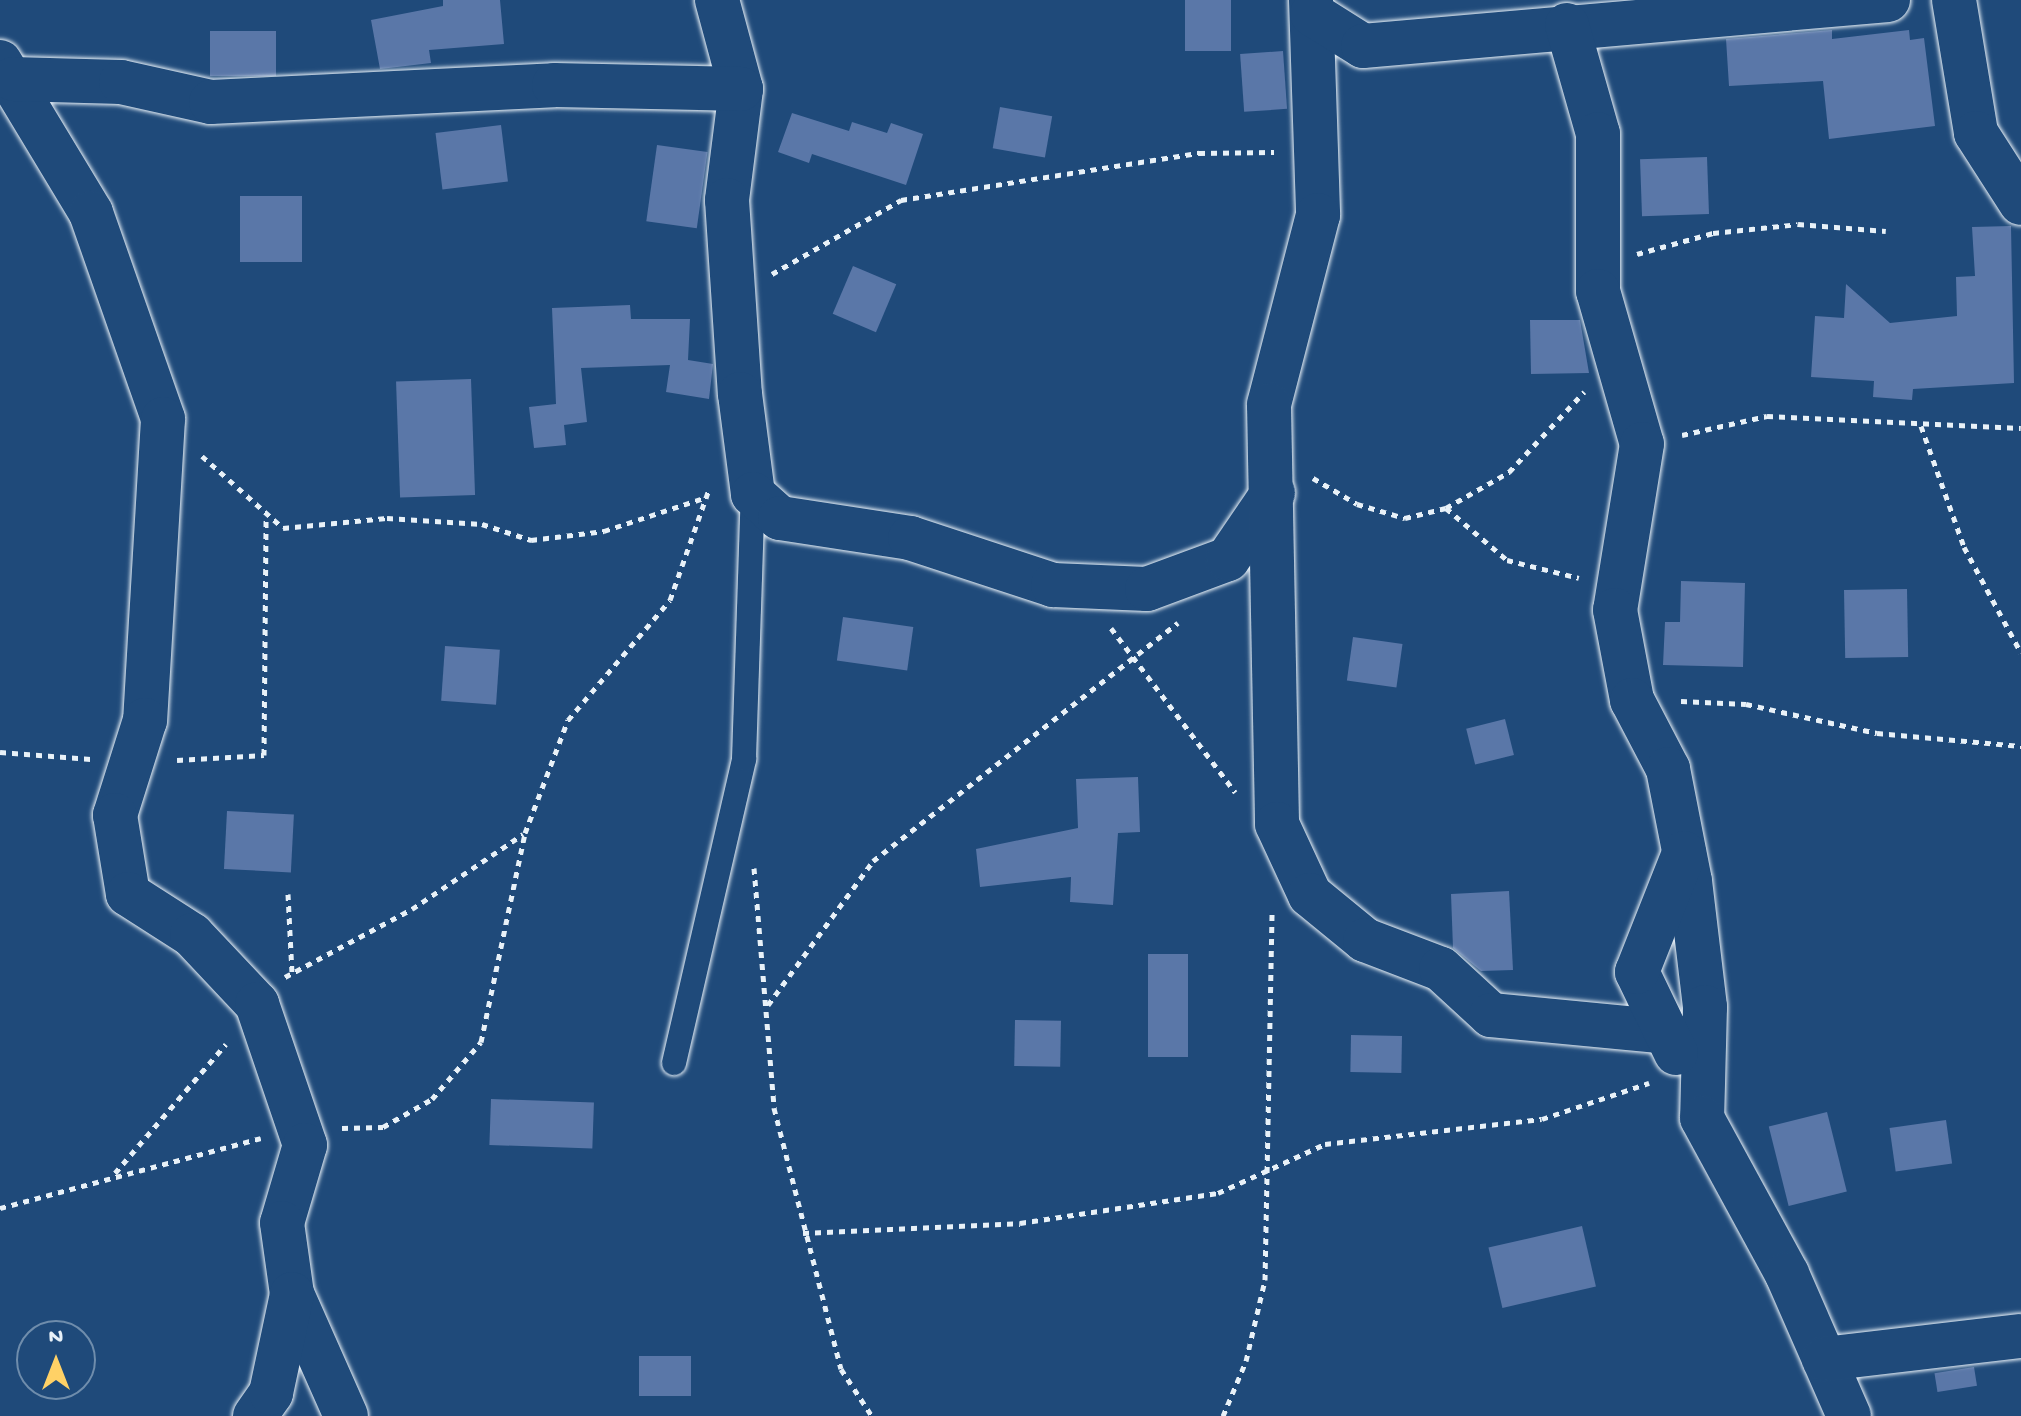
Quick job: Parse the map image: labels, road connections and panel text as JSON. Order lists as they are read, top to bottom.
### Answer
{
  "north": "top"
}
